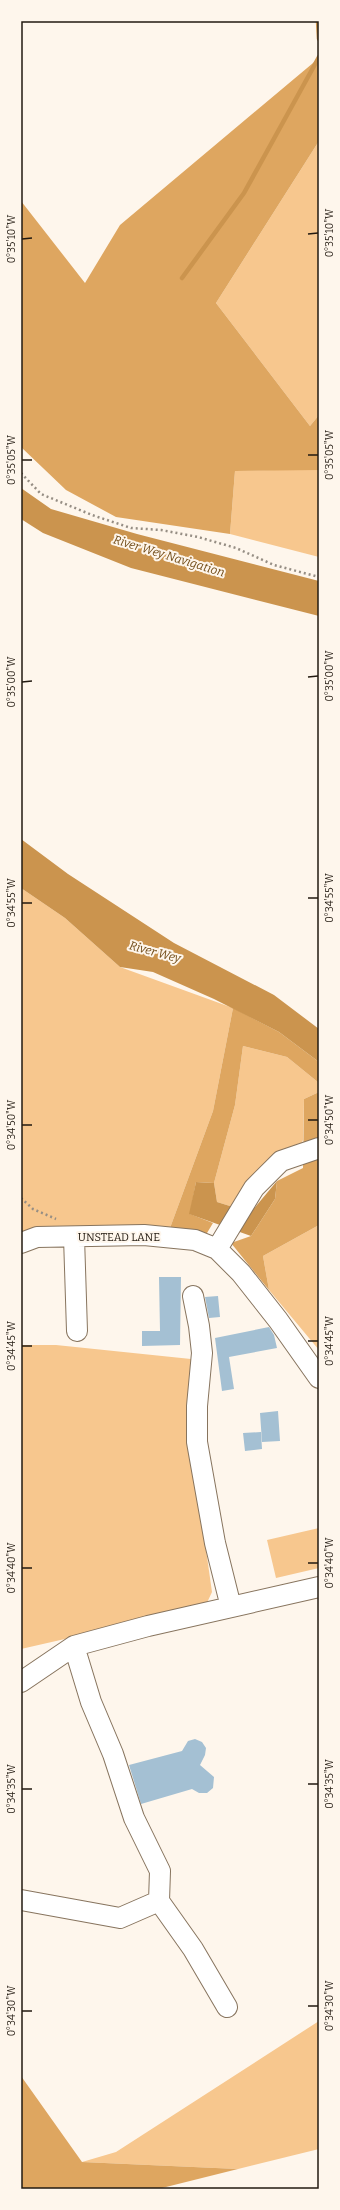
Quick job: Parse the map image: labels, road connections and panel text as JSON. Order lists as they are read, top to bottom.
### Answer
{
  "streets": {
    "street": ["UNSTEAD LANE"]
  },
  "water": ["River Wey Navigation", "River Wey"],
  "coordinates": [
    "0°35'10\"W",
    "0°35'05\"W",
    "0°35'00\"W",
    "0°34'55\"W",
    "0°34'50\"W",
    "0°34'45\"W",
    "0°34'40\"W",
    "0°34'35\"W",
    "0°34'30\"W"
  ]
}
